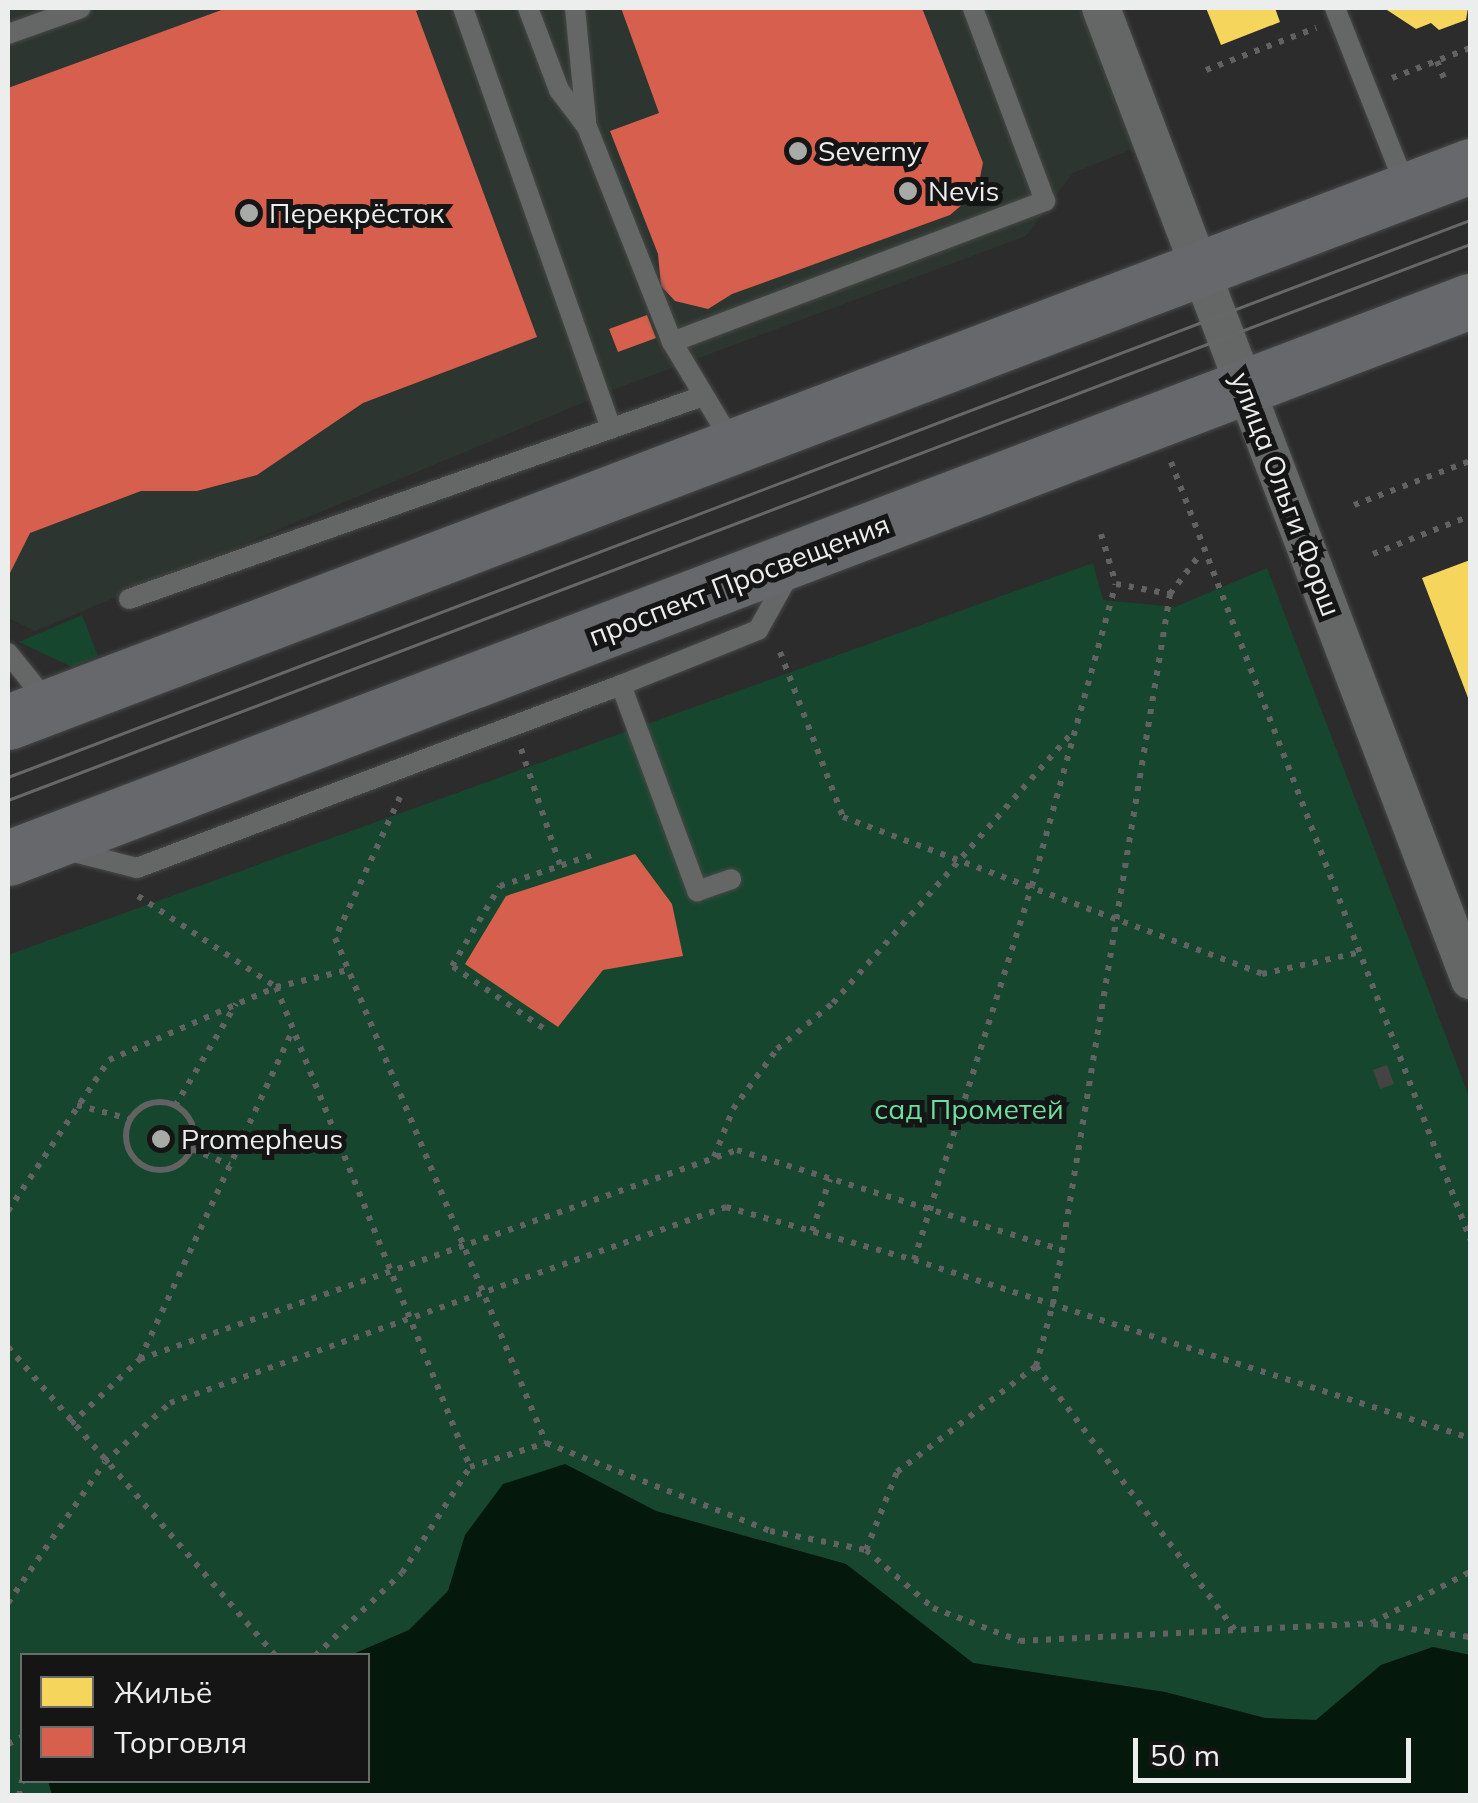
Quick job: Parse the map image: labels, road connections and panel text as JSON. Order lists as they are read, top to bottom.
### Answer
{
  "streets": {
    "main road": ["проспект Просвещения"],
    "street": ["улица Ольги Форш"]
  },
  "crossings": [
    ["улица Ольги Форш", "проспект Просвещения"]
  ],
  "parks": ["сад Прометей"],
  "places": [
    "Severny",
    "Nevis",
    "Перекрёсток",
    "Promepheus"
  ],
  "legend": ["Жильё", "Торговля"],
  "scale_bar": "50 m"
}
